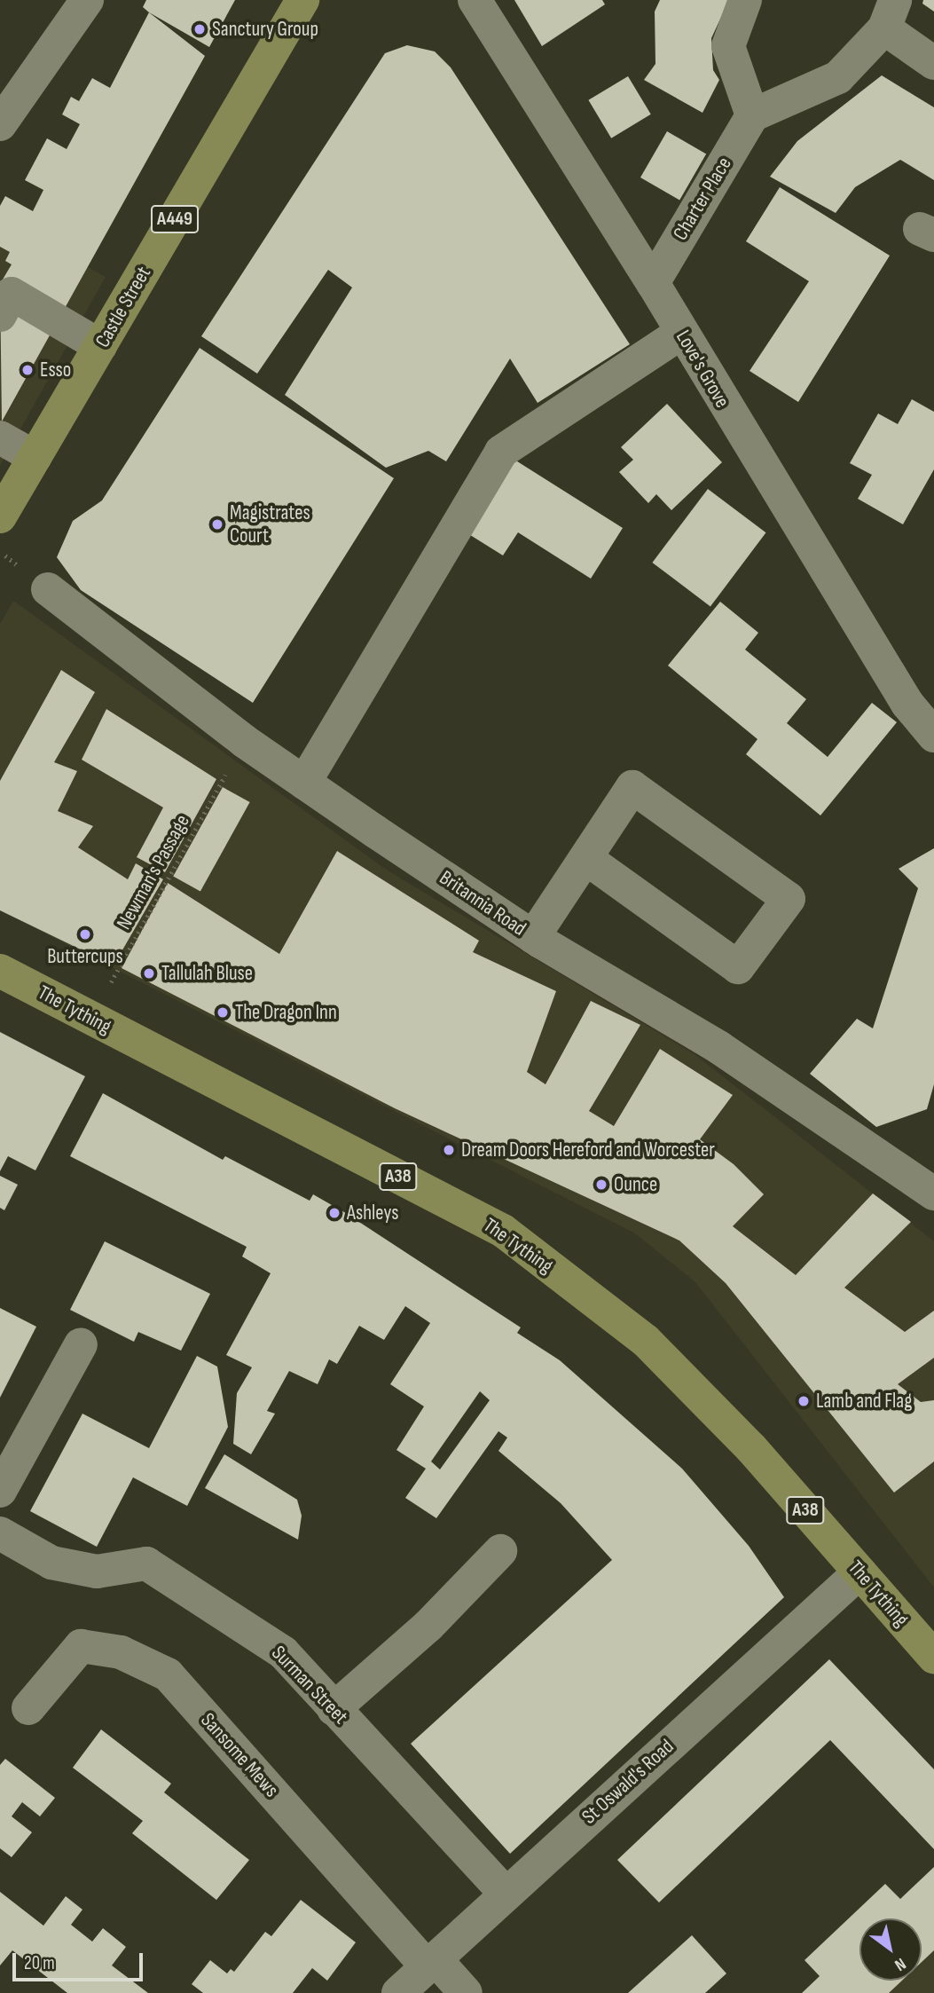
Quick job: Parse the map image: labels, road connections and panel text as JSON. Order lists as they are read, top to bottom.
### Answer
{
  "streets": {
    "main road": [
      "A449",
      "Castle Street",
      "The Tything",
      "A38"
    ],
    "street": [
      "Charter Place",
      "Love's Grove",
      "Britannia Road",
      "Surman Street",
      "Sansome Mews",
      "St Oswald's Road"
    ],
    "path": ["Newman's Passage"]
  },
  "crossings": [
    ["Charter Place", "Love's Grove"],
    ["Newman's Passage", "Britannia Road"],
    ["Newman's Passage", "The Tything"],
    ["The Tything", "St Oswald's Road"],
    ["Surman Street", "St Oswald's Road"],
    ["Sansome Mews", "St Oswald's Road"]
  ],
  "places": [
    "Sanctury Group",
    "Esso",
    "Magistrates Court",
    "Buttercups",
    "Tallulah Bluse",
    "The Dragon Inn",
    "Dream Doors Hereford and Worcester",
    "Ounce",
    "Ashleys",
    "Lamb and Flag"
  ],
  "scale_bar": "20 m",
  "north": "bottom right"
}
